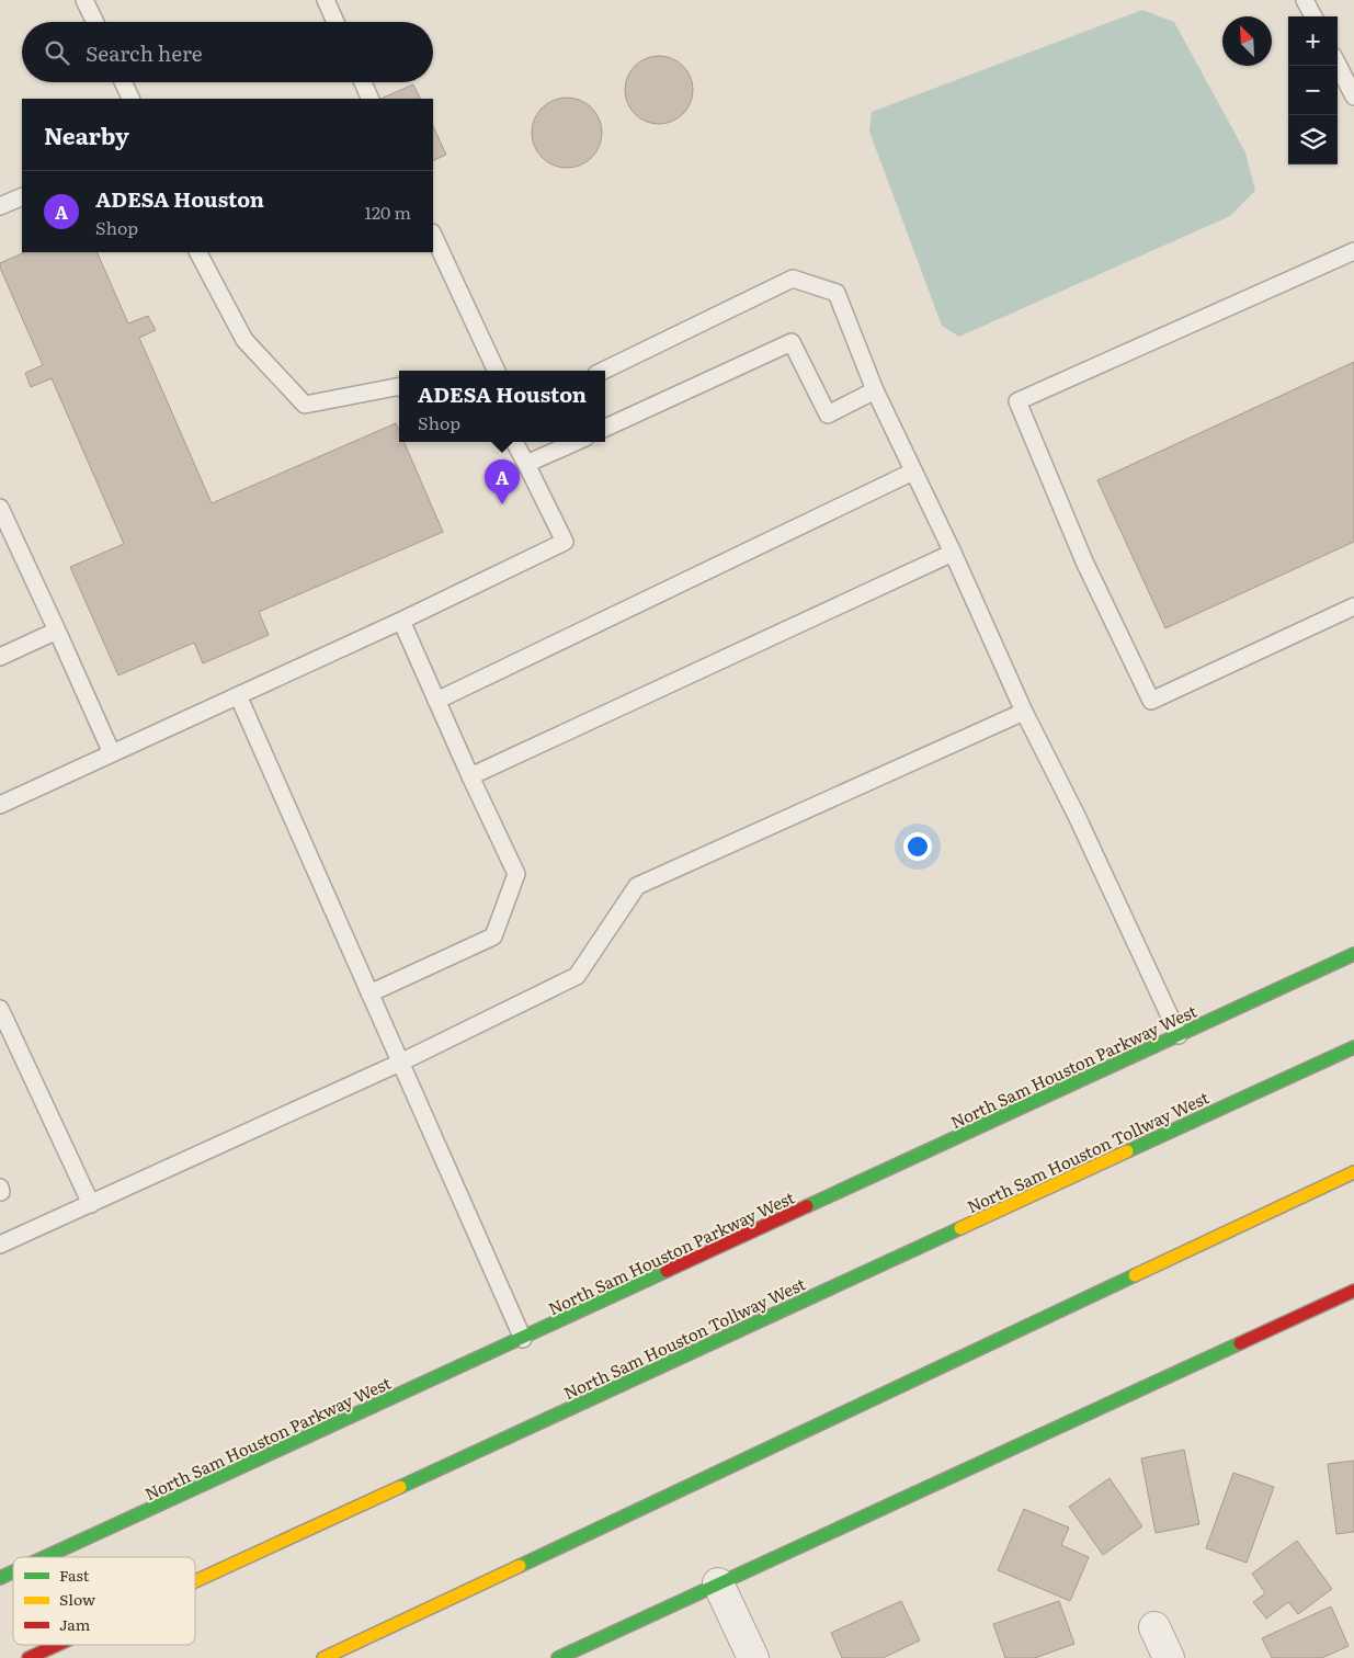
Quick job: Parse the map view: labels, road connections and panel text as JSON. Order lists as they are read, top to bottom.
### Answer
{
  "streets": {
    "main road": ["North Sam Houston Parkway West", "North Sam Houston Tollway West"]
  },
  "legend": ["Fast", "Slow", "Jam"],
  "north": "top left",
  "page": {
    "map_buttons": ["+", "−"],
    "search": "Search here",
    "heading": "Nearby",
    "list": [
      {
        "mark": "A",
        "name": "ADESA Houston",
        "note": "Shop",
        "value": "120 m"
      }
    ],
    "popup": ["ADESA Houston", "Shop"],
    "pins": "A"
  }
}
